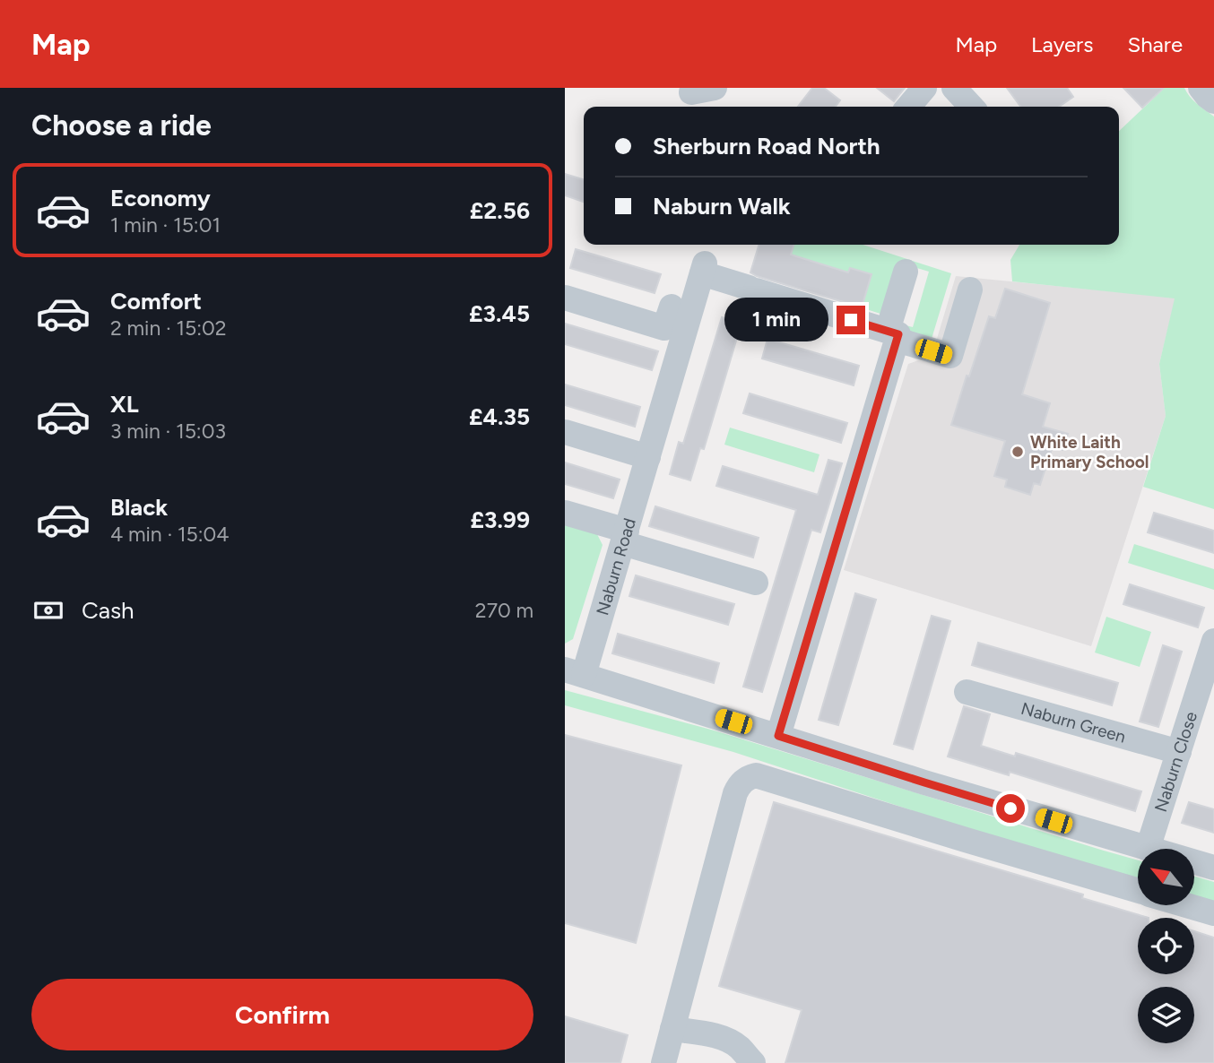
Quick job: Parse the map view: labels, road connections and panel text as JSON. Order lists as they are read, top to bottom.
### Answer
{
  "streets": {
    "street": ["Naburn Road", "Naburn Green", "Naburn Close"]
  },
  "crossings": [
    ["Naburn Green", "Naburn Close"]
  ],
  "places": ["White Laith Primary School"],
  "north": "top left",
  "page": {
    "header": "Map",
    "nav": ["Map", "Layers", "Share"],
    "heading": "Choose a ride",
    "banner": ["Sherburn Road North", "Naburn Walk"],
    "list": [
      {
        "name": "Economy",
        "note": "1 min · 15:01",
        "value": "£2.56"
      },
      {
        "name": "Comfort",
        "note": "2 min · 15:02",
        "value": "£3.45"
      },
      {
        "name": "XL",
        "note": "3 min · 15:03",
        "value": "£4.35"
      },
      {
        "name": "Black",
        "note": "4 min · 15:04",
        "value": "£3.99"
      }
    ],
    "bubble": "1 min",
    "pay": ["Cash", "270 m"],
    "buttons": "Confirm"
  }
}
